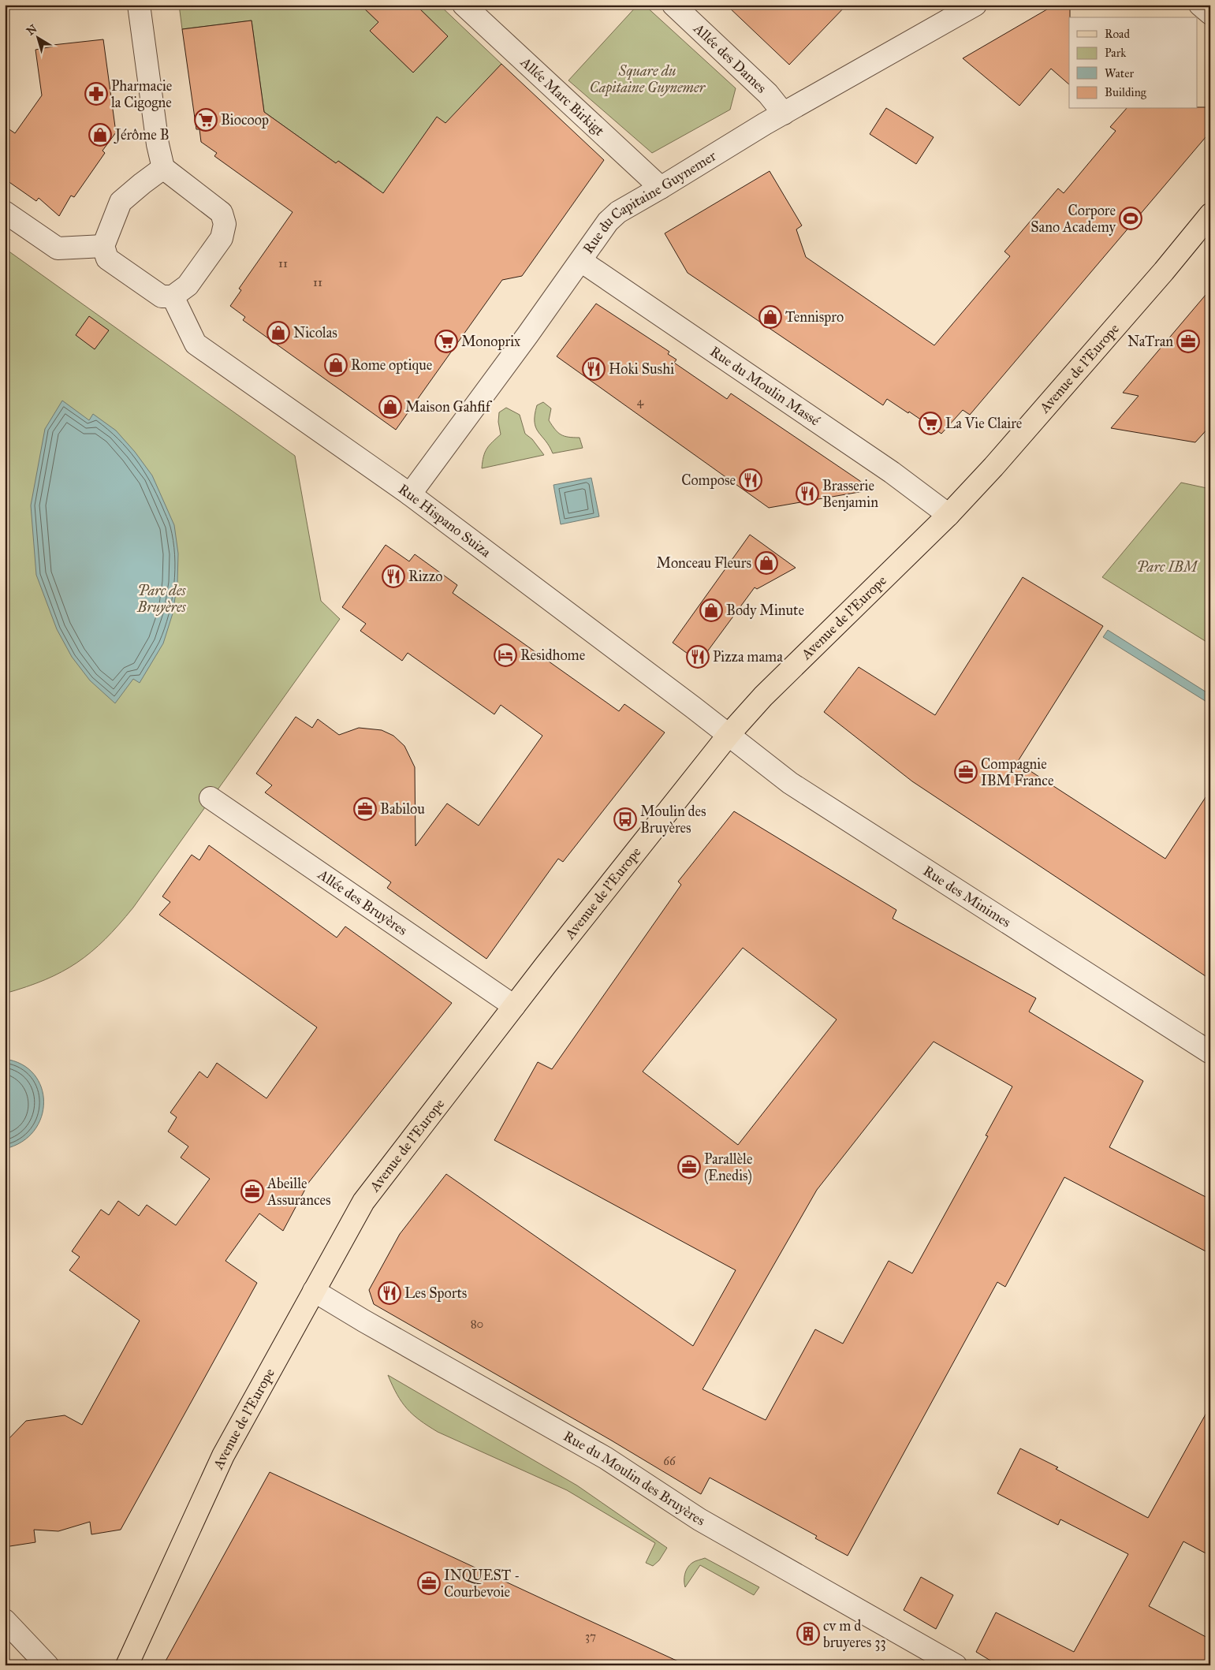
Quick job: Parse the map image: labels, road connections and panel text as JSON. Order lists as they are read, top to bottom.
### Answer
{
  "streets": {
    "main road": ["Avenue de l'Europe"],
    "street": [
      "Allée des Dames",
      "Allée Marc Birkigt",
      "Rue du Capitaine Guynemer",
      "Rue du Moulin Massé",
      "Rue Hispano Suiza",
      "Rue des Minimes",
      "Allée des Bruyères",
      "Rue du Moulin des Bruyères"
    ]
  },
  "crossings": [
    ["Allée des Dames", "Rue du Capitaine Guynemer"],
    ["Allée Marc Birkigt", "Rue du Capitaine Guynemer"],
    ["Rue du Capitaine Guynemer", "Rue du Moulin Massé"],
    ["Rue du Capitaine Guynemer", "Rue Hispano Suiza"],
    ["Avenue de l'Europe", "Rue du Moulin Massé"],
    ["Avenue de l'Europe", "Rue Hispano Suiza"],
    ["Avenue de l'Europe", "Rue des Minimes"],
    ["Avenue de l'Europe", "Allée des Bruyères"],
    ["Avenue de l'Europe", "Rue du Moulin des Bruyères"],
    ["Rue Hispano Suiza", "Rue des Minimes"]
  ],
  "parks": ["Square du Capitaine Guynemer", "Parc IBM", "Parc des Bruyères"],
  "places": {
    "pharmacy": ["Pharmacie la Cigogne"],
    "supermarket": ["Biocoop", "Monoprix", "La Vie Claire"],
    "shop": [
      "Jérôme B",
      "Tennispro",
      "Nicolas",
      "Rome optique",
      "Maison Gahfif",
      "Monceau Fleurs",
      "Body Minute"
    ],
    "sports": ["Corpore Sano Academy"],
    "office": [
      "NaTran",
      "Compagnie IBM France",
      "Babilou",
      "Parallèle (Enedis)",
      "Abeille Assurances",
      "INQUEST - Courbevoie"
    ],
    "restaurant": [
      "Hoki Sushi",
      "Compose",
      "Brasserie Benjamin",
      "Rizzo",
      "Pizza mama",
      "Les Sports"
    ],
    "hotel": ["Residhome"],
    "bus stop": ["Moulin des Bruyères"],
    "building": ["cv m d bruyeres 33"]
  },
  "house_numbers": [
    "11",
    "11",
    "4",
    "80",
    "66",
    "37"
  ],
  "legend": [
    "Road",
    "Park",
    "Water",
    "Building"
  ],
  "north": "top left"
}
